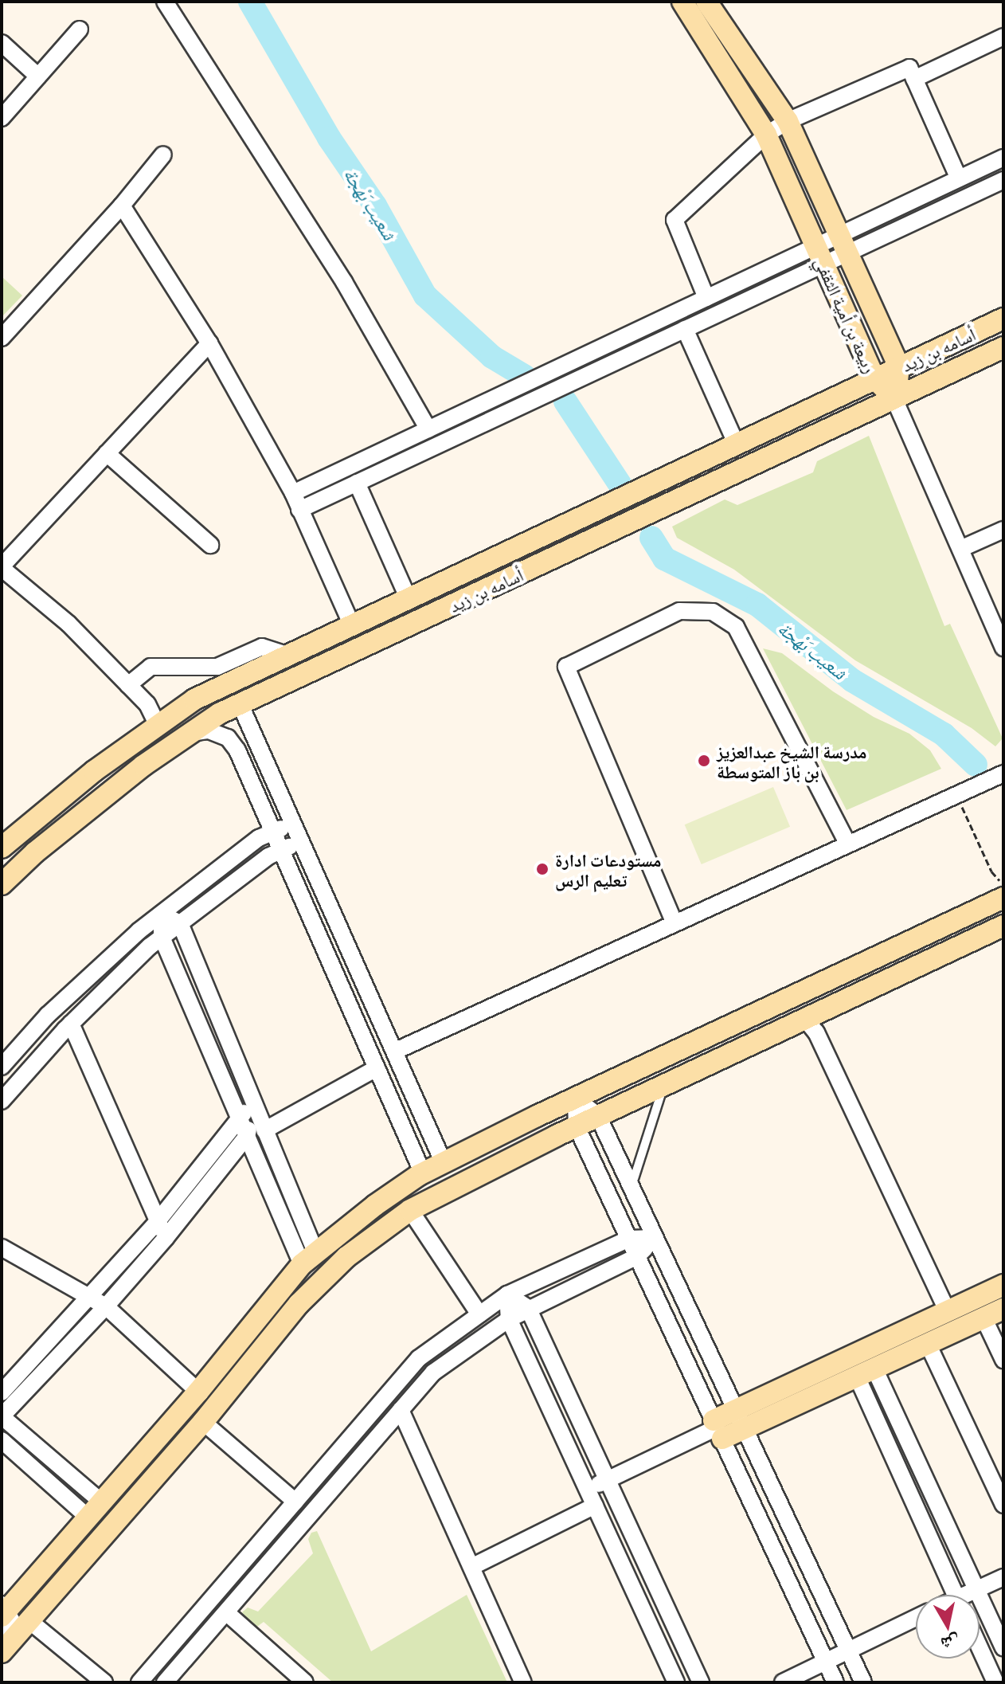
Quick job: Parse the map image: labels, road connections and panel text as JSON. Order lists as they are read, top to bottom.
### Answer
{
  "streets": {
    "street": ["ربيعة بن أمية الثقفي", "أسامه بن زيد"]
  },
  "crossings": [
    ["ربيعة بن أمية الثقفي", "أسامه بن زيد"]
  ],
  "water": ["شعيب بَهْجة"],
  "places": ["مدرسة الشيخ عبدالعزيز بن باز المتوسطة", "مستودعات ادارة تعليم الرس"],
  "north": "bottom"
}
